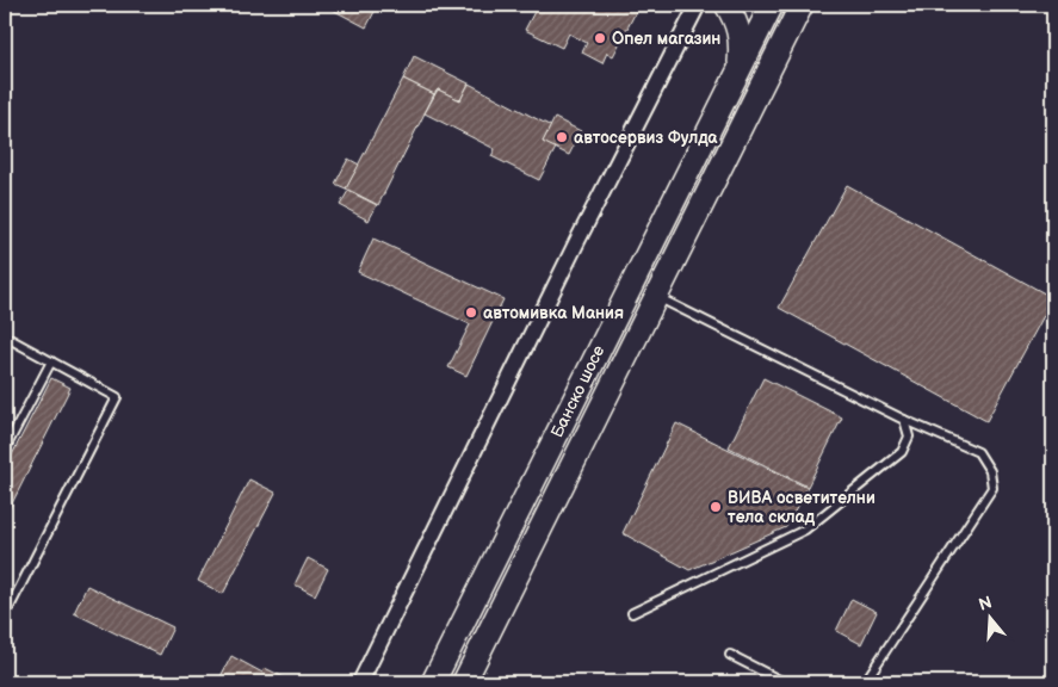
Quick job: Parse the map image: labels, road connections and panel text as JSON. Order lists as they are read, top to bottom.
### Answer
{
  "streets": {
    "main road": ["Банско шосе"]
  },
  "places": [
    "Опел магазин",
    "автосервиз Фулда",
    "автомивка Мания",
    "ВИВА осветителни тела склад"
  ],
  "north": "top"
}
